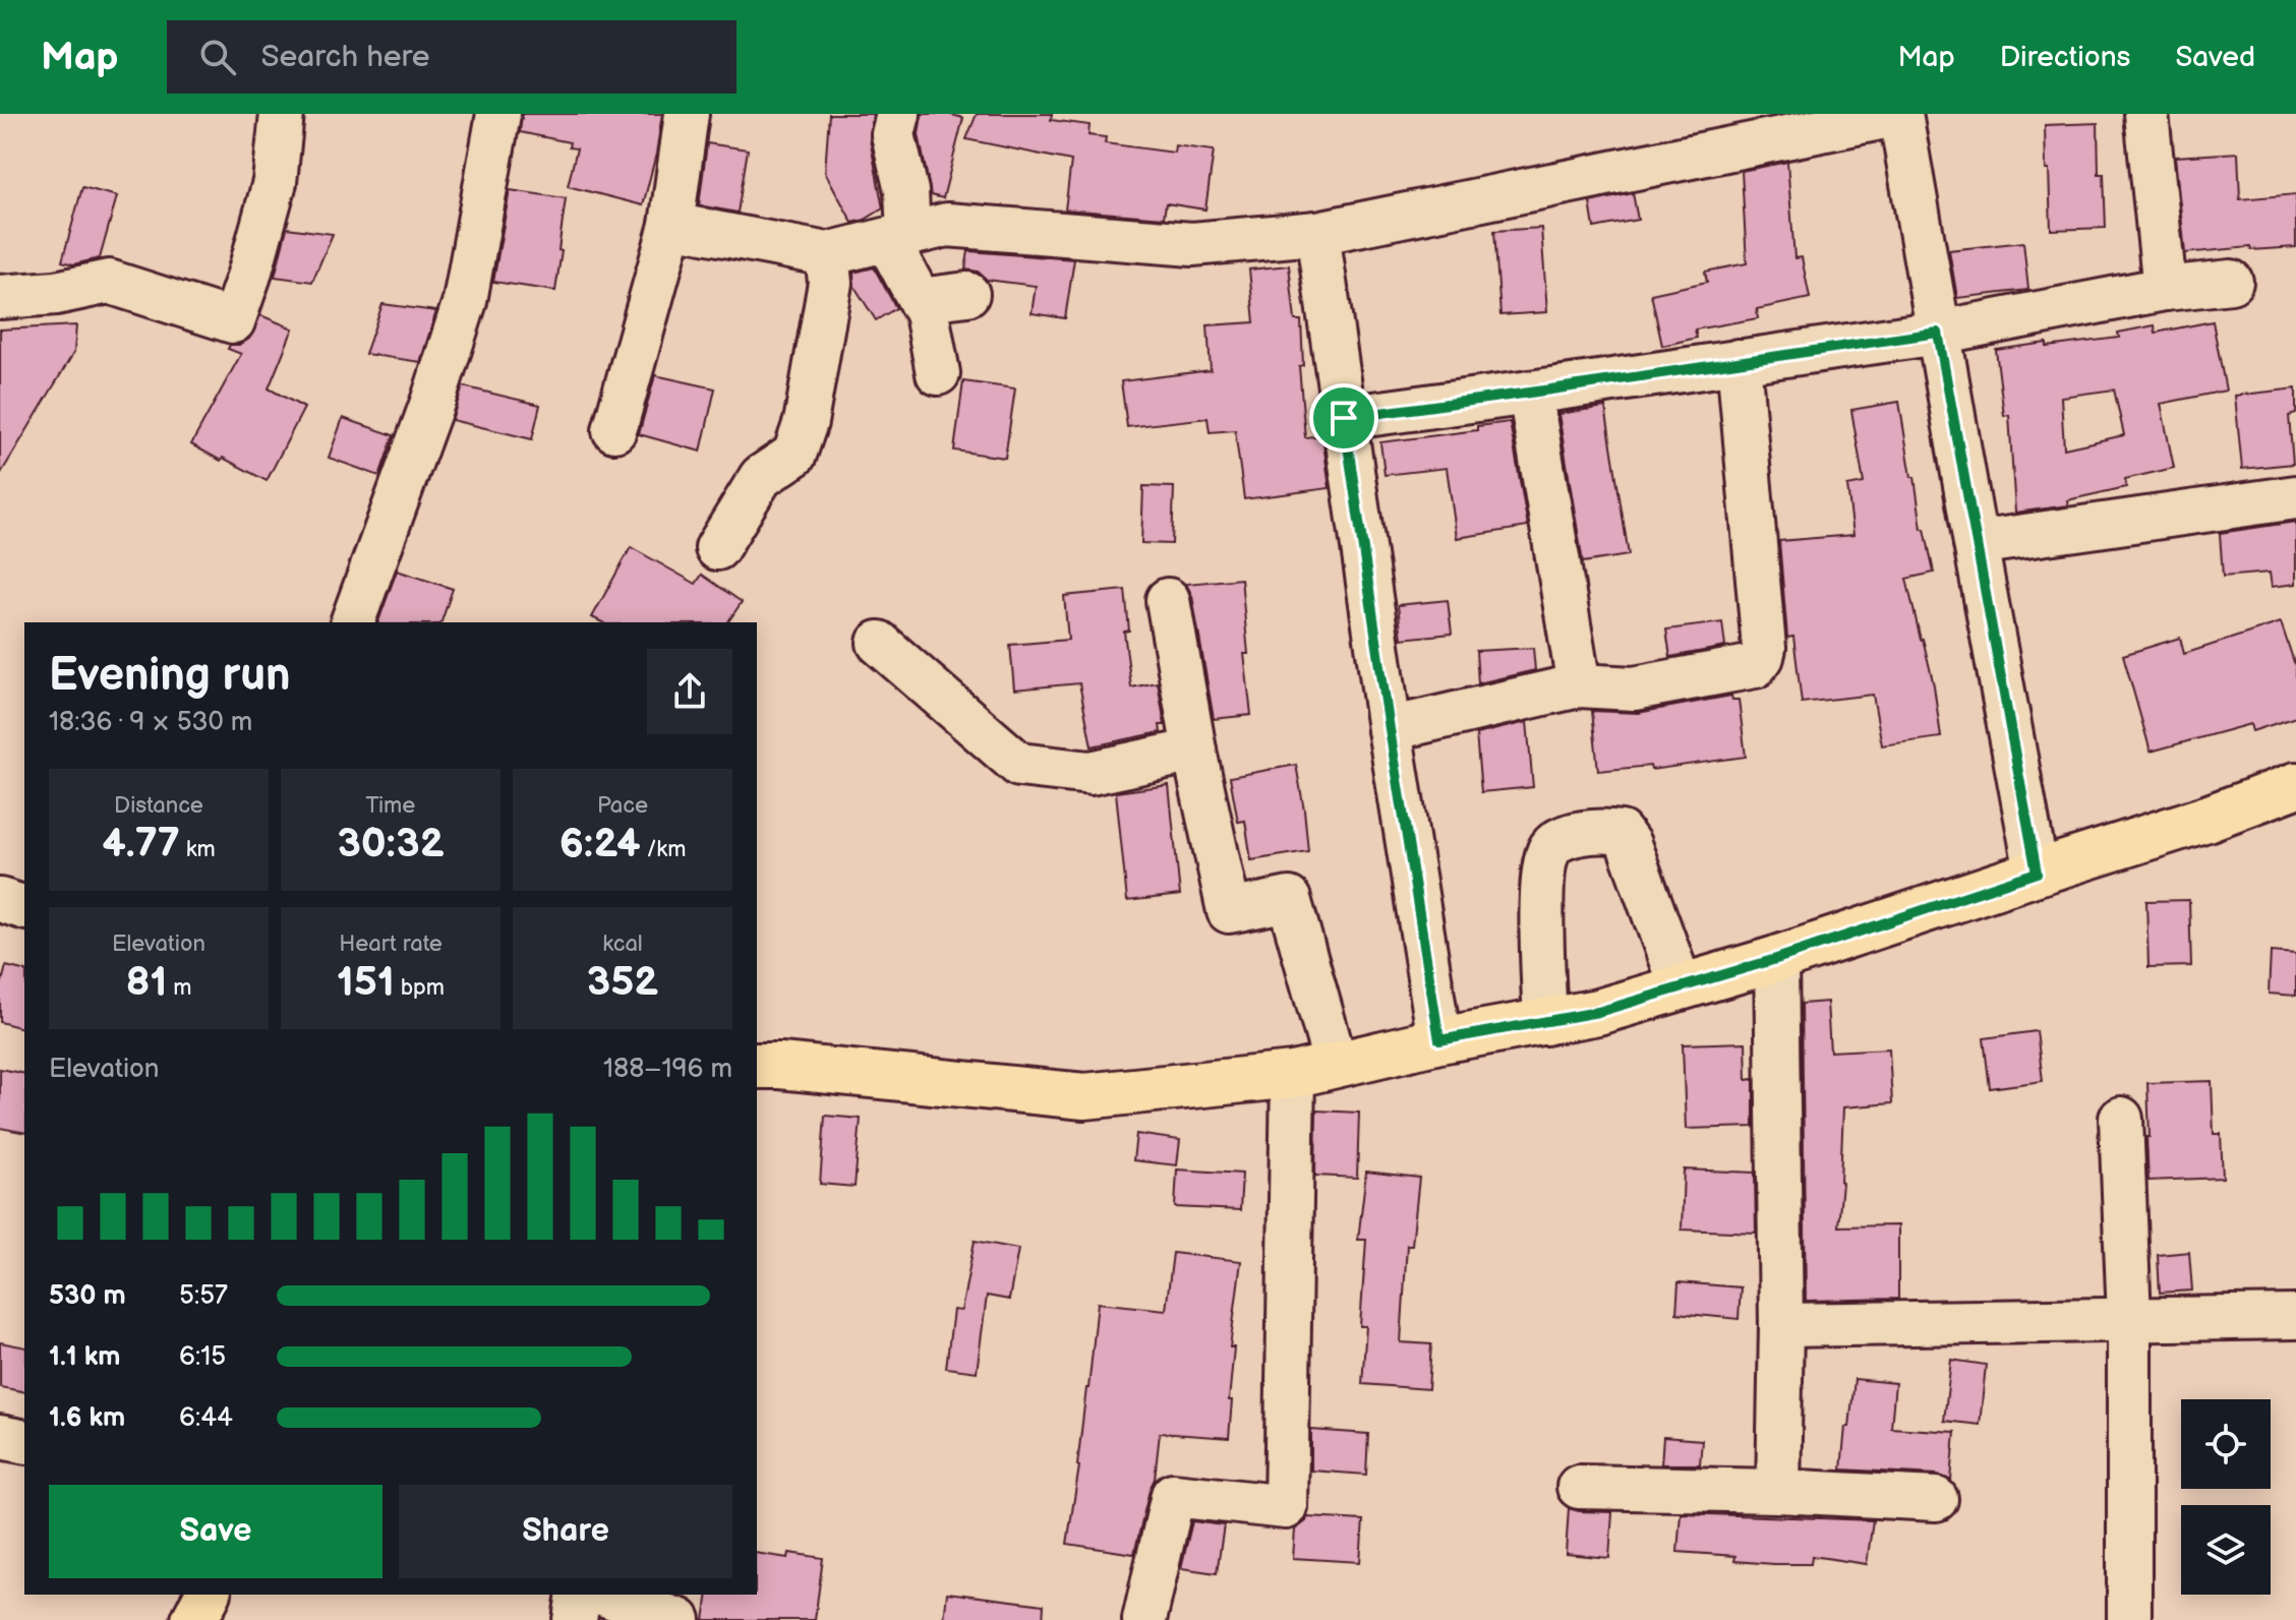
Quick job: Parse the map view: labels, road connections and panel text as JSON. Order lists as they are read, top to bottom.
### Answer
{
  "page": {
    "header": "Map",
    "search": "Search here",
    "nav": ["Map", "Directions", "Saved"],
    "heading": ["Evening run", "18:36 · 9 × 530 m"],
    "stats": [
      ["Distance", "4.77 km"],
      ["Time", "30:32"],
      ["Pace", "6:24 /km"],
      ["Elevation", "81 m"],
      ["Heart rate", "151 bpm"],
      ["kcal", "352"]
    ],
    "chart": ["Elevation", "188–196 m"],
    "list": [
      {
        "name": "530 m",
        "note": "5:57"
      },
      {
        "name": "1.1 km",
        "note": "6:15"
      },
      {
        "name": "1.6 km",
        "note": "6:44"
      }
    ],
    "buttons": ["Save", "Share"]
  }
}
